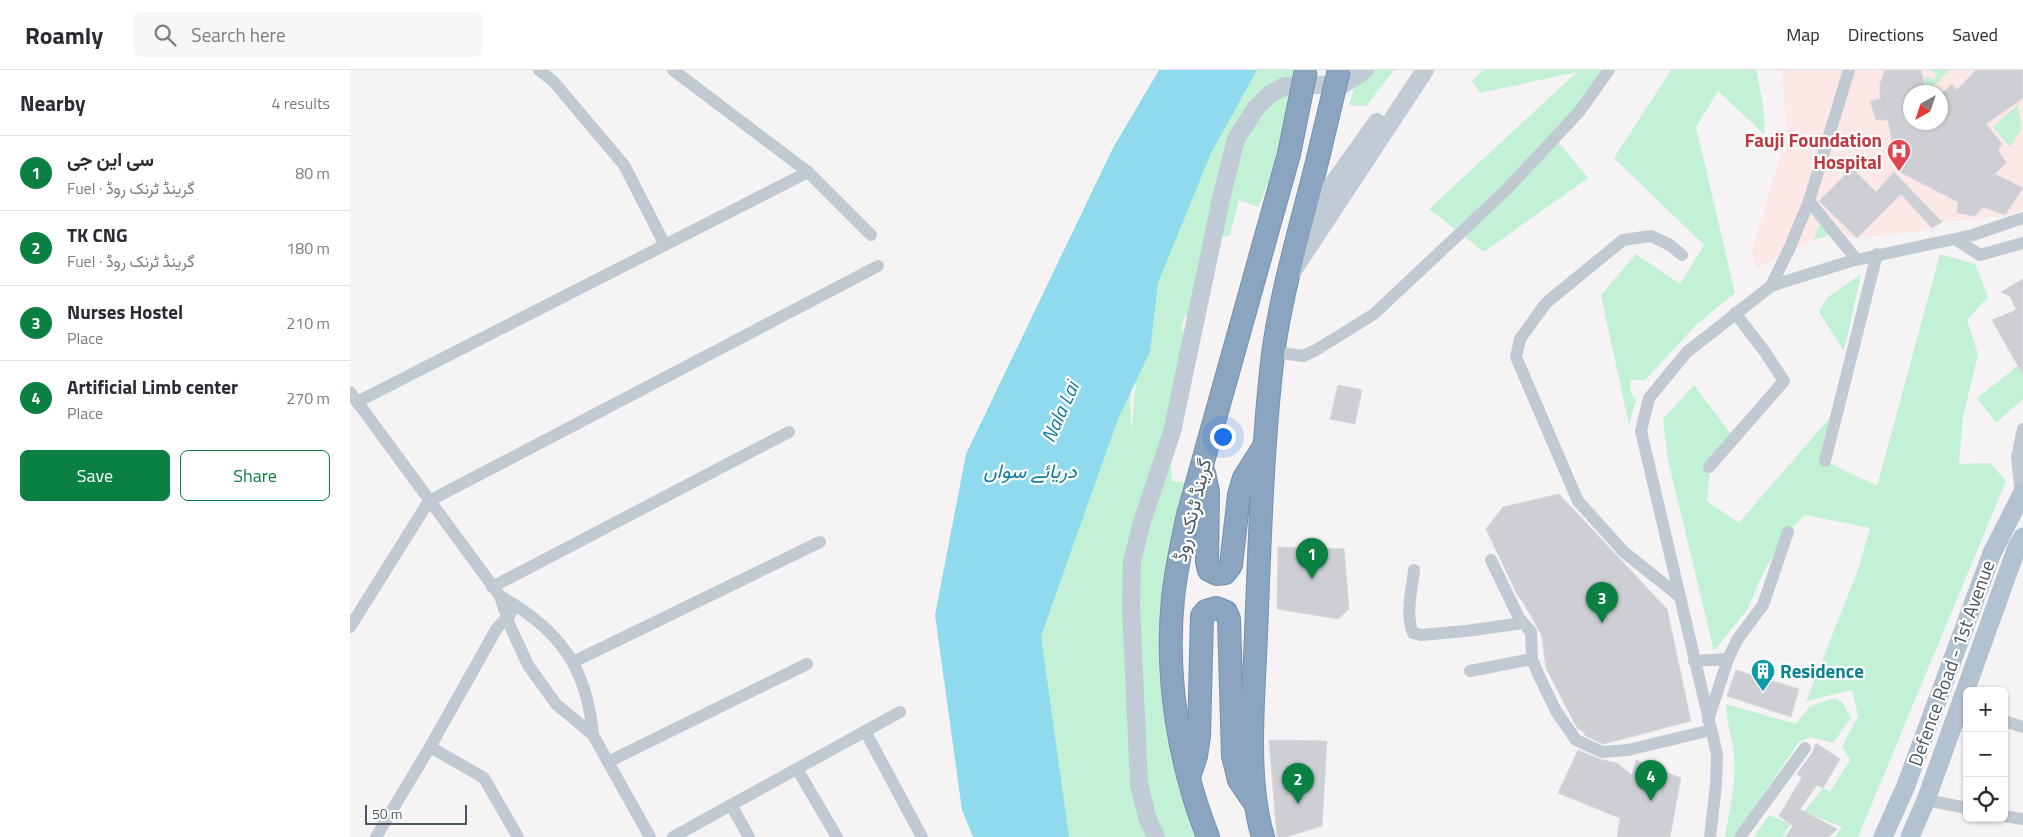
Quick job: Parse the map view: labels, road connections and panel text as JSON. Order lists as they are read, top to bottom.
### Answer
{
  "streets": {
    "highway": ["گرینڈ ٹرنک روڈ"],
    "main road": ["Defence Road - 1st Avenue"]
  },
  "water": ["Nala Lai", "دریائے سواں"],
  "places": {
    "hospital": ["Fauji Foundation Hospital"],
    "building": ["Residence"]
  },
  "scale_bar": "50 m",
  "north": "bottom left",
  "page": {
    "header": "Roamly",
    "search": "Search here",
    "nav": ["Map", "Directions", "Saved"],
    "heading": ["Nearby", "4 results"],
    "list": [
      {
        "mark": "1",
        "name": "سی این جی",
        "note": "Fuel · گرینڈ ٹرنک روڈ",
        "value": "80 m"
      },
      {
        "mark": "2",
        "name": "TK CNG",
        "note": "Fuel · گرینڈ ٹرنک روڈ",
        "value": "180 m"
      },
      {
        "mark": "3",
        "name": "Nurses Hostel",
        "note": "Place",
        "value": "210 m"
      },
      {
        "mark": "4",
        "name": "Artificial Limb center",
        "note": "Place",
        "value": "270 m"
      }
    ],
    "buttons": ["Save", "Share"],
    "pins": [
      "1",
      "3",
      "4",
      "2"
    ],
    "map_buttons": ["+", "−"],
    "scale": "50 m"
  }
}
